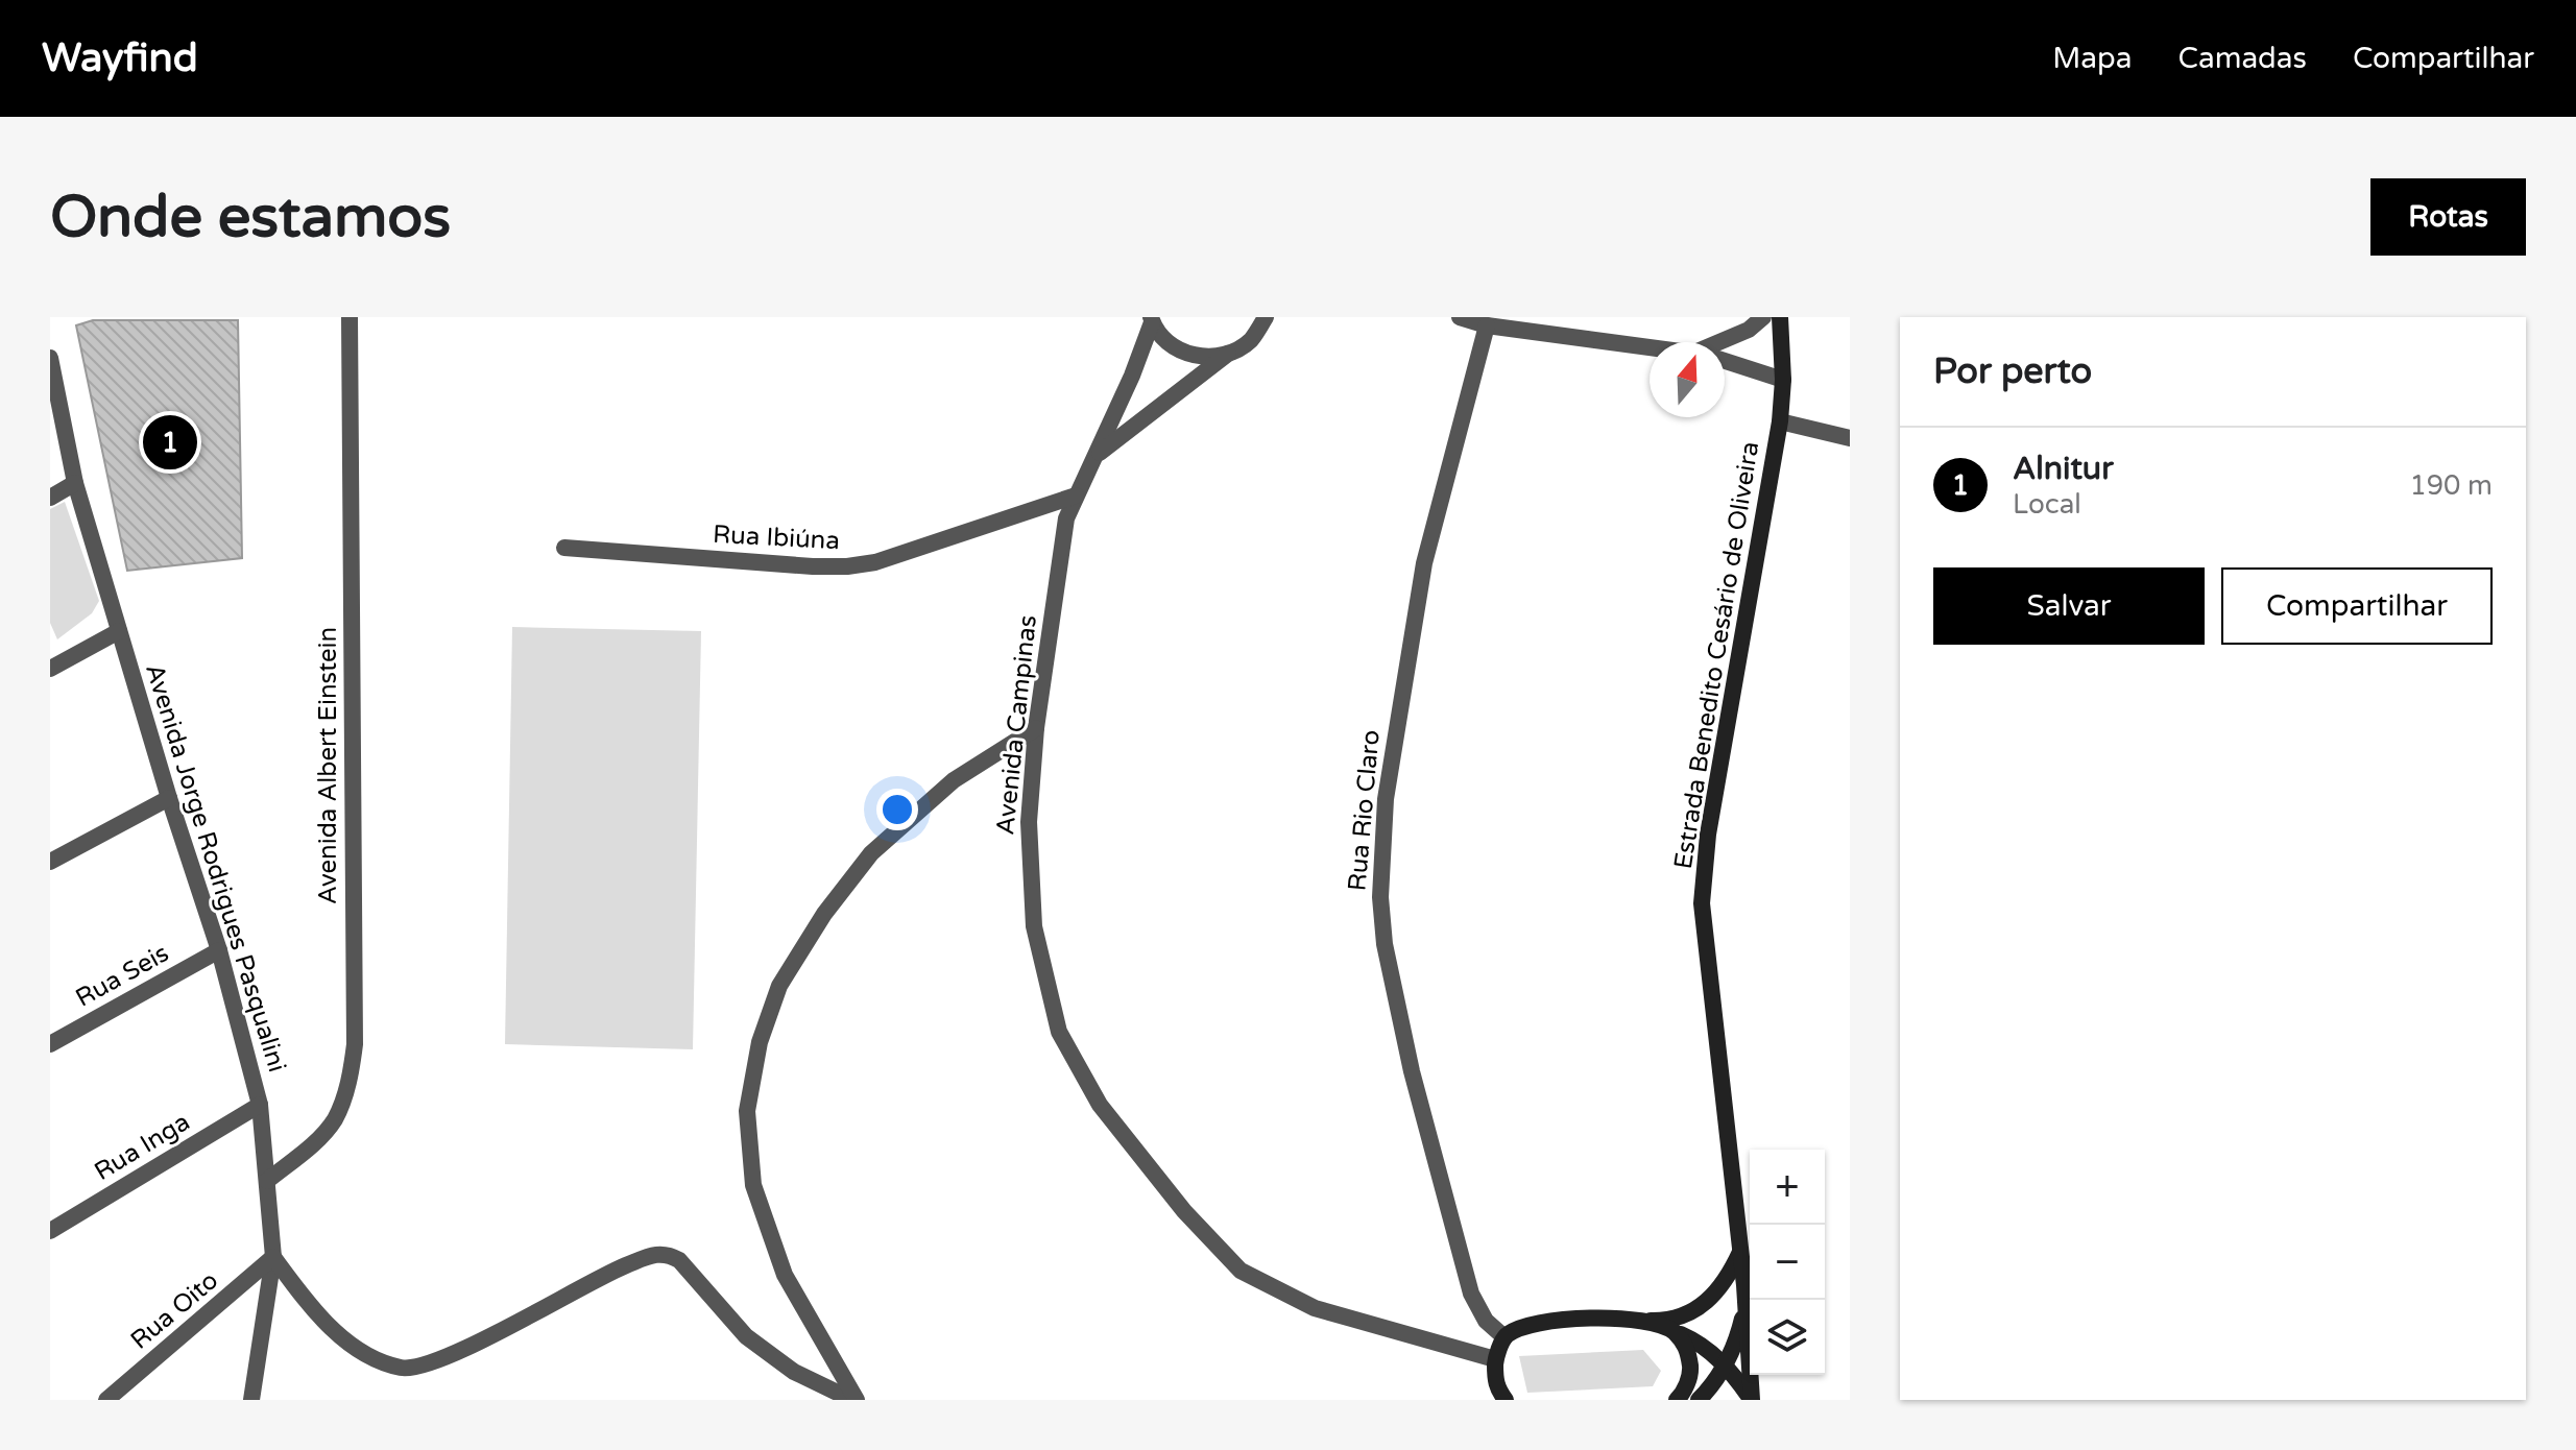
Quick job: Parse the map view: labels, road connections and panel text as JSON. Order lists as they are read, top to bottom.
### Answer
{
  "streets": {
    "main road": ["Estrada Benedito Cesário de Oliveira"],
    "street": [
      "Rua Ibiúna",
      "Avenida Campinas",
      "Avenida Albert Einstein",
      "Rua Rio Claro",
      "Avenida Jorge Rodrigues Pasqualini",
      "Rua Seis",
      "Rua Inga",
      "Rua Oito"
    ]
  },
  "crossings": [
    ["Rua Ibiúna", "Avenida Campinas"],
    ["Avenida Albert Einstein", "Avenida Jorge Rodrigues Pasqualini"],
    ["Avenida Jorge Rodrigues Pasqualini", "Rua Seis"],
    ["Avenida Jorge Rodrigues Pasqualini", "Rua Inga"],
    ["Avenida Jorge Rodrigues Pasqualini", "Rua Oito"]
  ],
  "north": "top",
  "page": {
    "header": "Wayfind",
    "nav": ["Mapa", "Camadas", "Compartilhar"],
    "buttons": [
      "Rotas",
      ["Salvar", "Compartilhar"]
    ],
    "title": "Onde estamos",
    "heading": "Por perto",
    "pins": "1",
    "list": [
      {
        "mark": "1",
        "name": "Alnitur",
        "note": "Local",
        "value": "190 m"
      }
    ],
    "map_buttons": ["+", "−"]
  }
}
